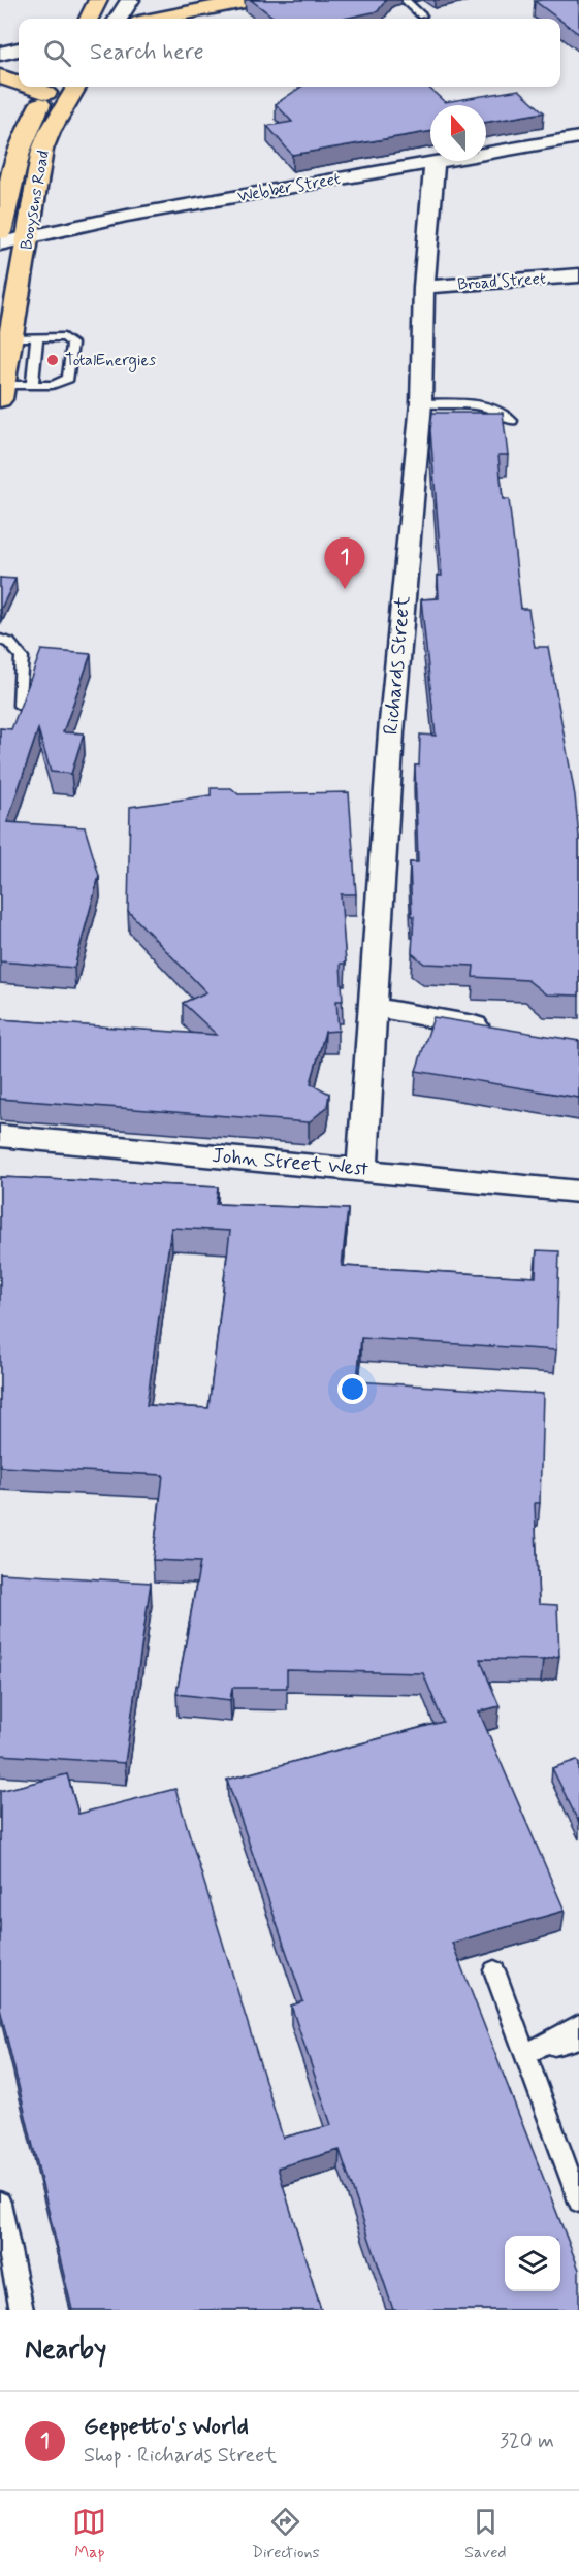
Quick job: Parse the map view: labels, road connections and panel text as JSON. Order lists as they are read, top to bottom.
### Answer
{
  "streets": {
    "main road": ["Booysens Road"],
    "street": [
      "Webber Street",
      "Broad Street",
      "Richards Street",
      "John Street West"
    ]
  },
  "crossings": [
    ["Webber Street", "Booysens Road"],
    ["Webber Street", "Richards Street"],
    ["Broad Street", "Richards Street"],
    ["Richards Street", "John Street West"]
  ],
  "places": ["TotalEnergies"],
  "north": "top",
  "page": {
    "search": "Search here",
    "pins": "1",
    "heading": "Nearby",
    "list": [
      {
        "mark": "1",
        "name": "Geppetto's World",
        "note": "Shop · Richards Street",
        "value": "320 m"
      }
    ],
    "nav": ["Map", "Directions", "Saved"]
  }
}
